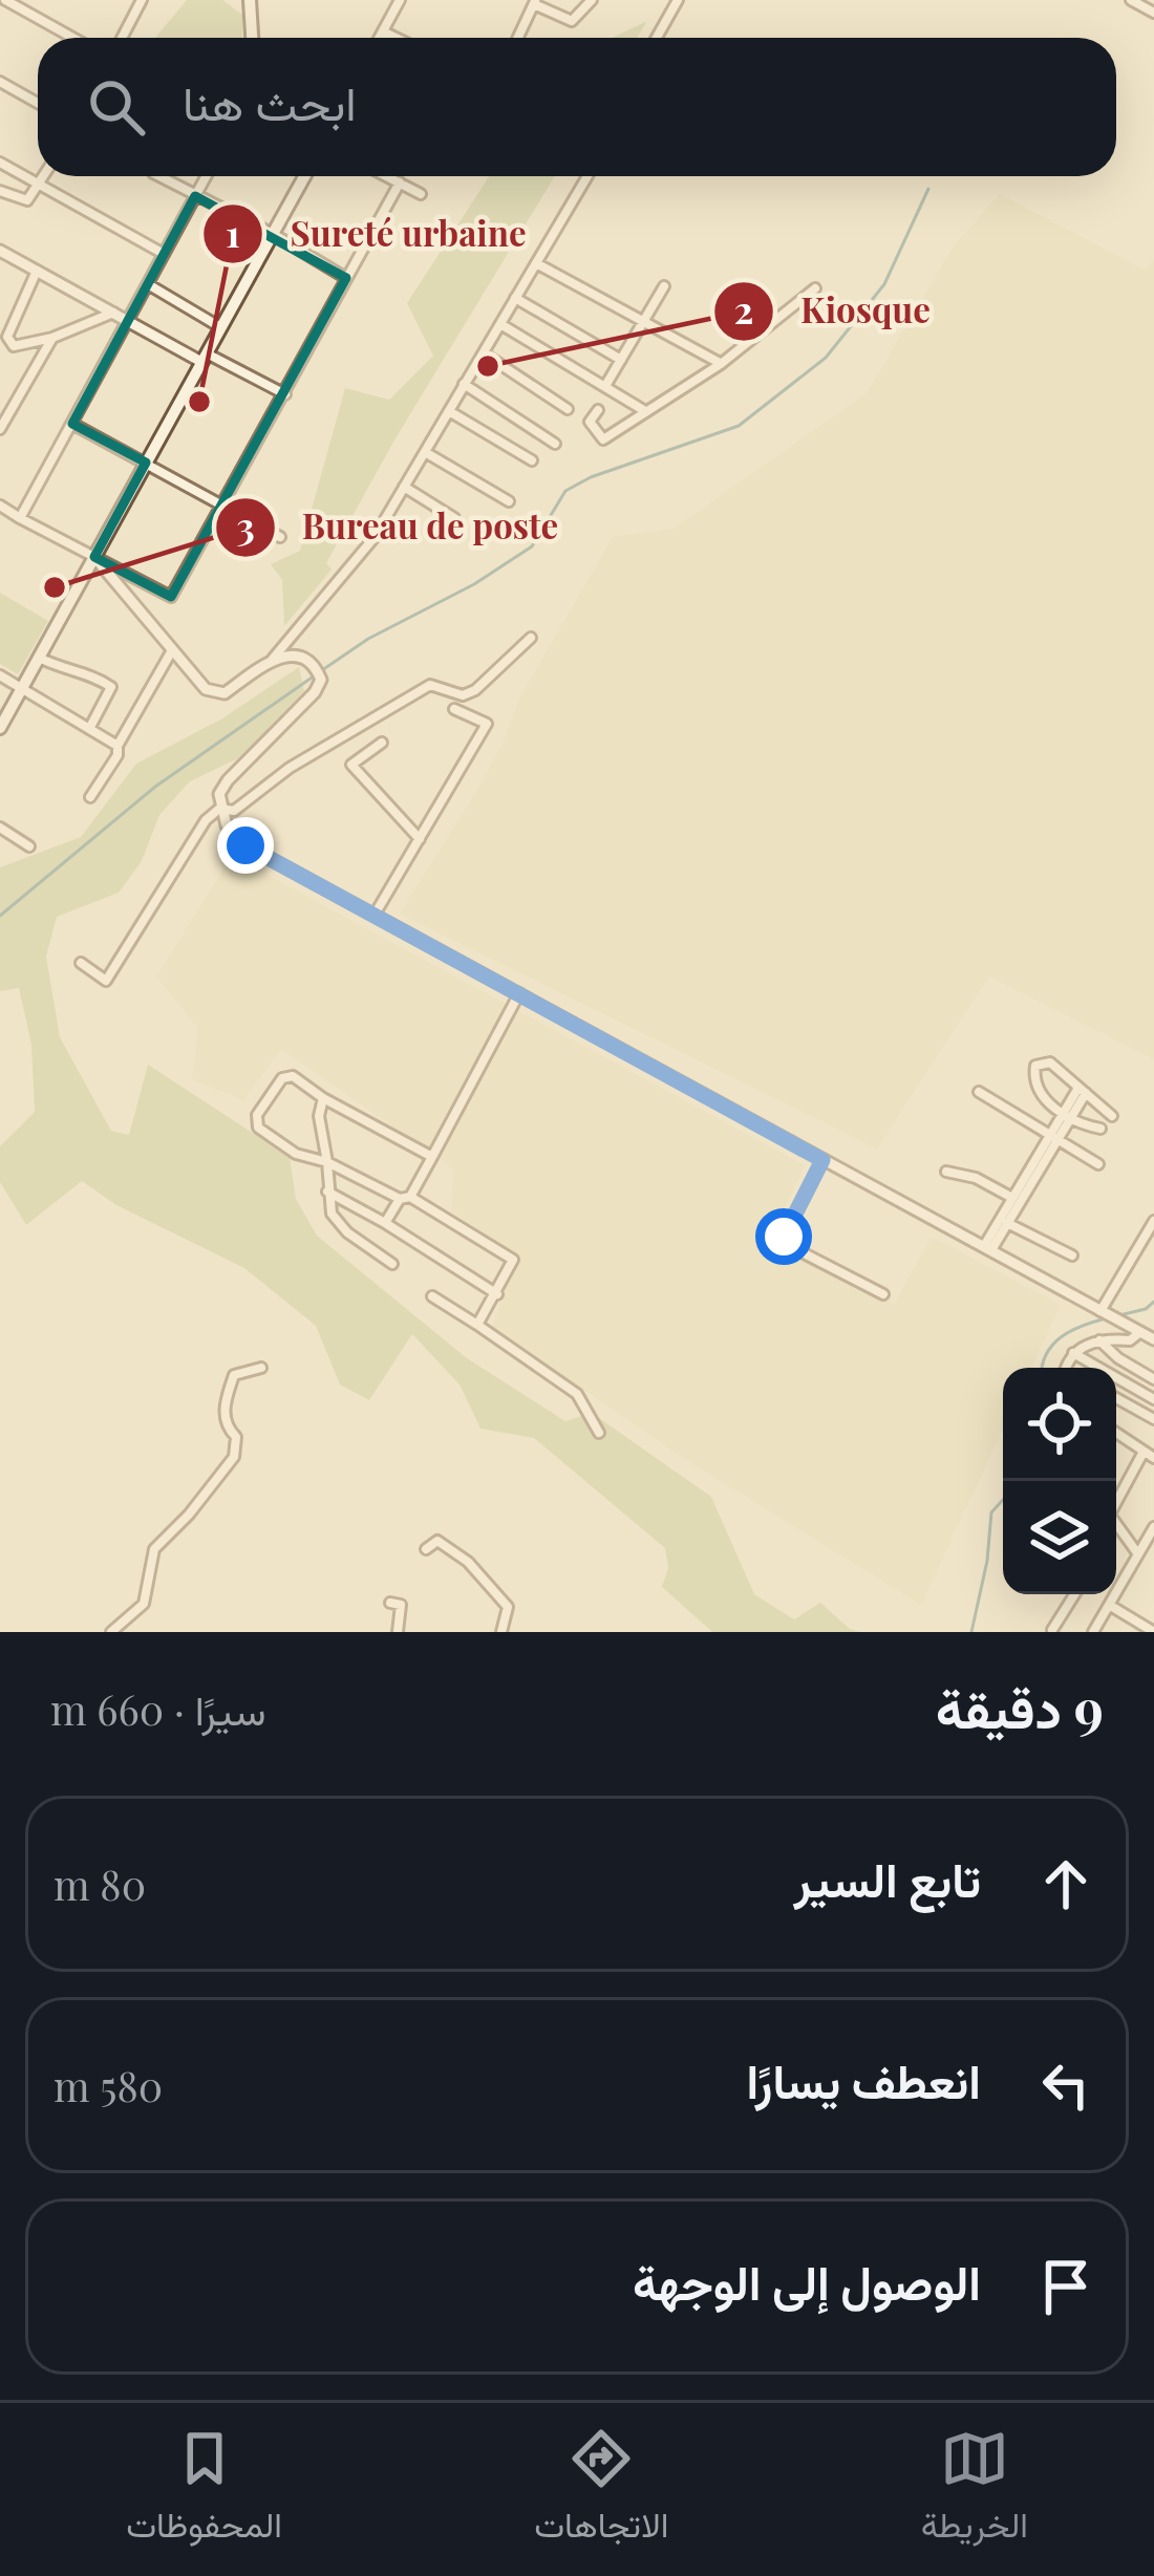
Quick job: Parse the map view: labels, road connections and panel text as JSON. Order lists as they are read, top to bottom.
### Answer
{
  "places": ["Kiosque", "Sureté urbaine", "Bureau de poste"],
  "page": {
    "search": "ابحث هنا",
    "heading": ["9 دقيقة", "سيرًا · 660 m"],
    "list": [
      ["تابع السير", "80 m"],
      ["انعطف يسارًا", "580 m"],
      "الوصول إلى الوجهة"
    ],
    "nav": ["الخريطة", "الاتجاهات", "المحفوظات"]
  }
}
